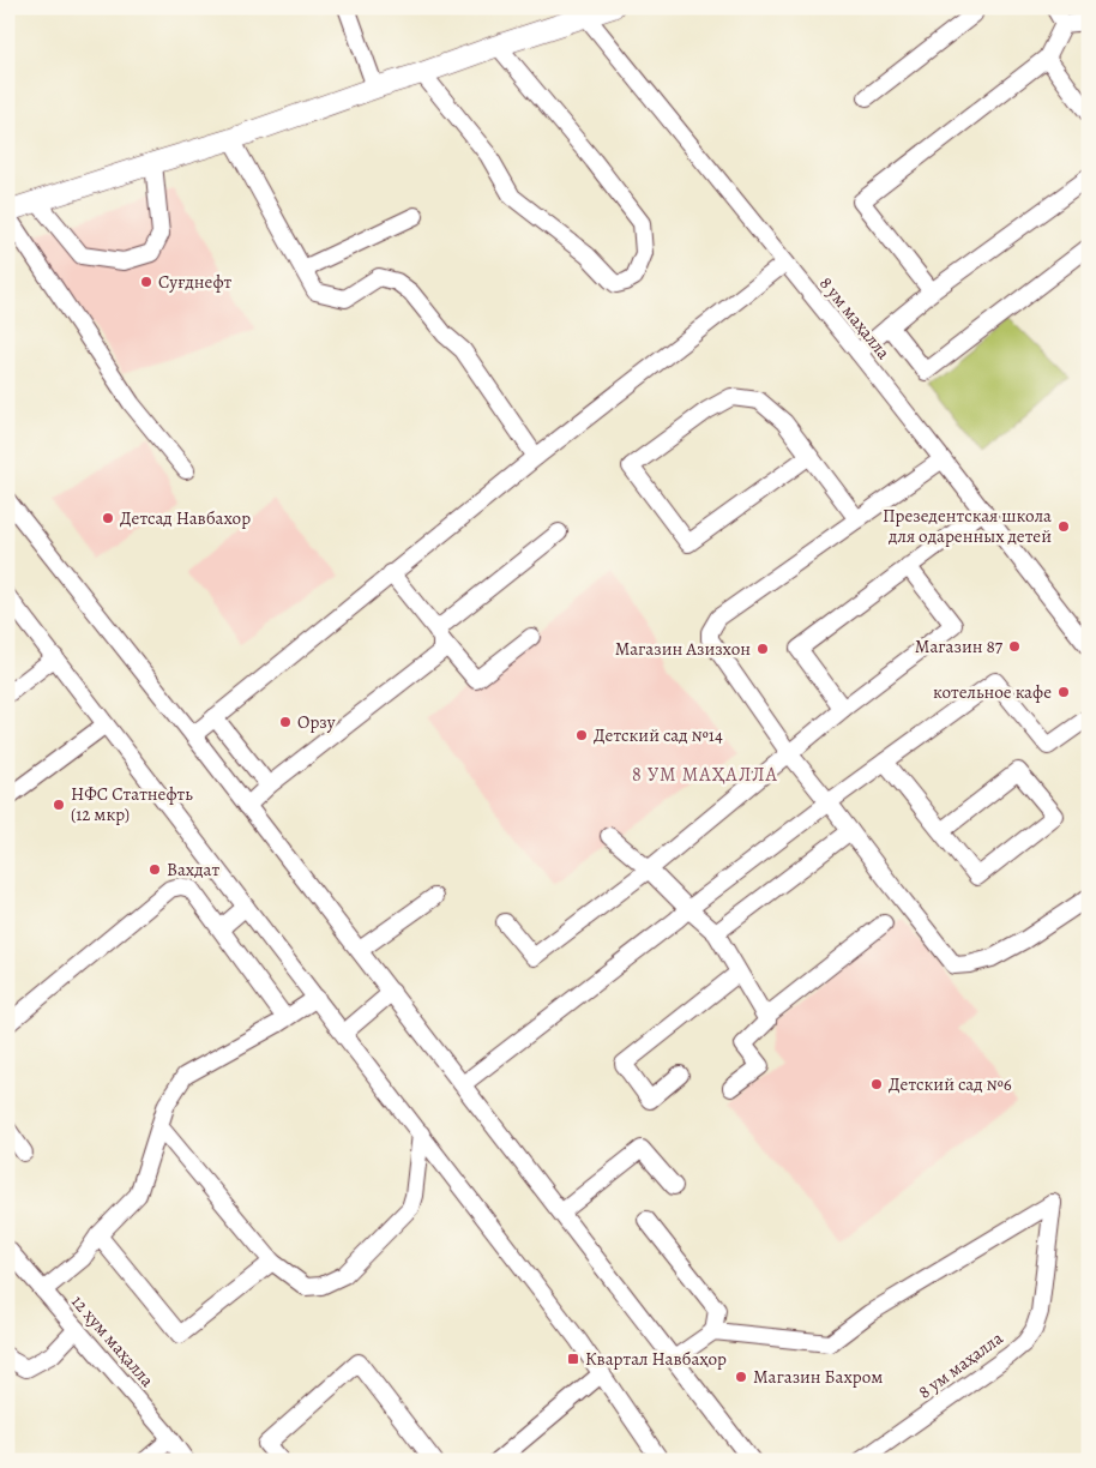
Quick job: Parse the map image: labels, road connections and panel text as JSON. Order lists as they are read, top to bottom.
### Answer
{
  "streets": {
    "street": ["8 ум маҳалла", "12 ҳум маҳалла"]
  },
  "districts": ["8 УМ МАҲАЛЛА"],
  "places": {
    "other": [
      "Суғднефт",
      "Детсад Навбахор",
      "Презедентская школа для одаренных детей",
      "Магазин 87",
      "Магазин Азизхон",
      "котельное кафе",
      "Орзу",
      "Детский сад №14",
      "НФС Статнефть (12 мкр)",
      "Вахдат",
      "Детский сад №6",
      "Магазин Бахром"
    ],
    "transit": ["Квартал Навбаҳор"]
  }
}
